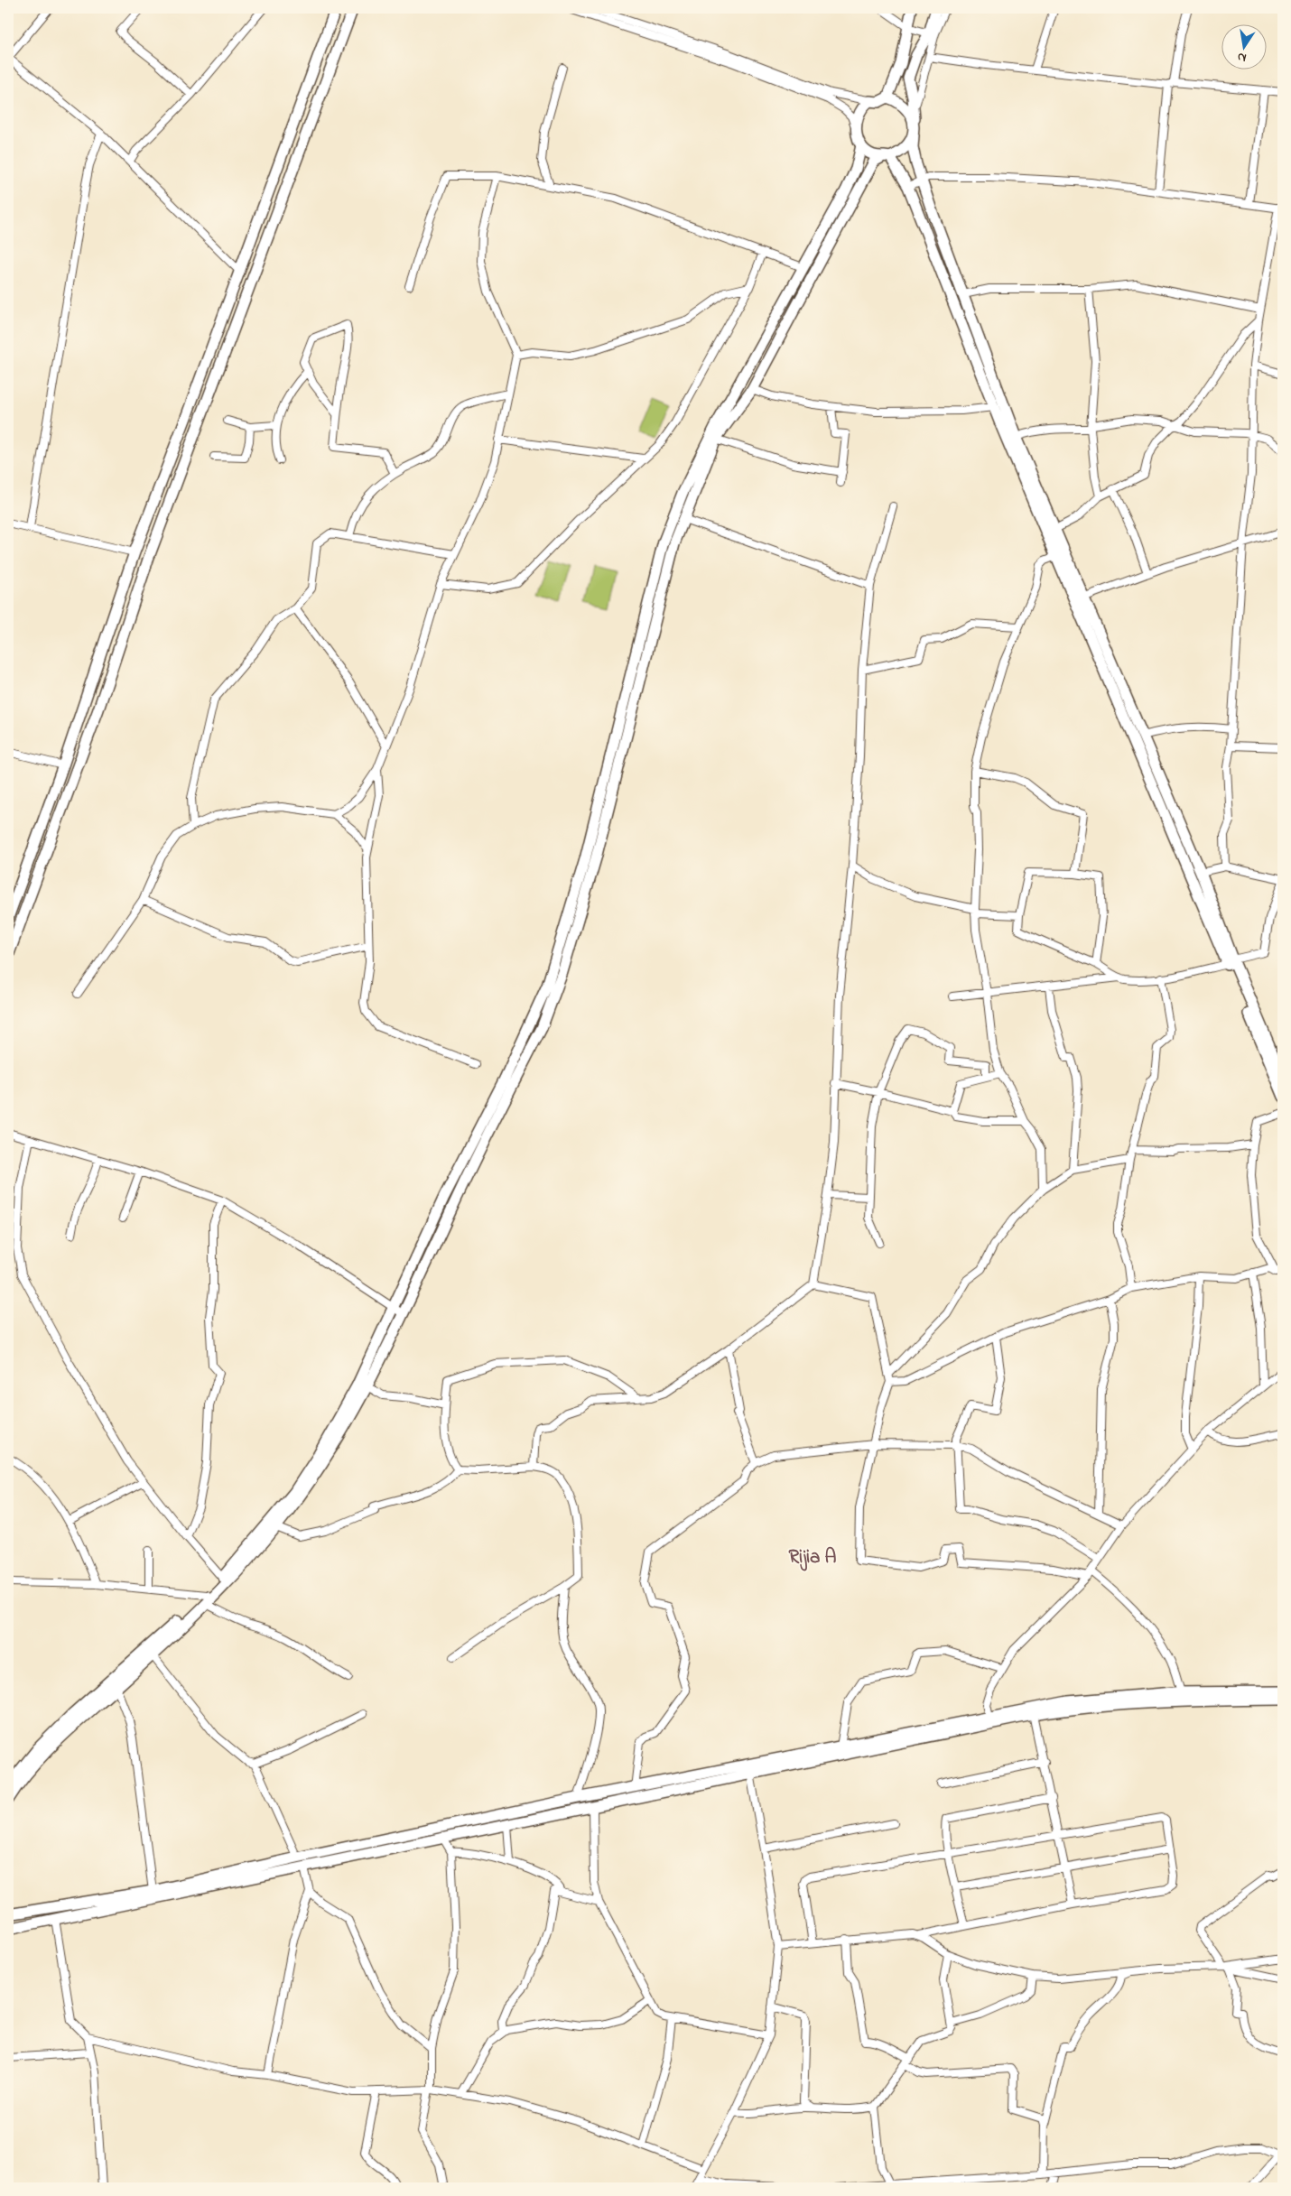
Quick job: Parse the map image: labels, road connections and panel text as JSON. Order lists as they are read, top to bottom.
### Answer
{
  "districts": ["Rijia A"],
  "north": "bottom"
}
